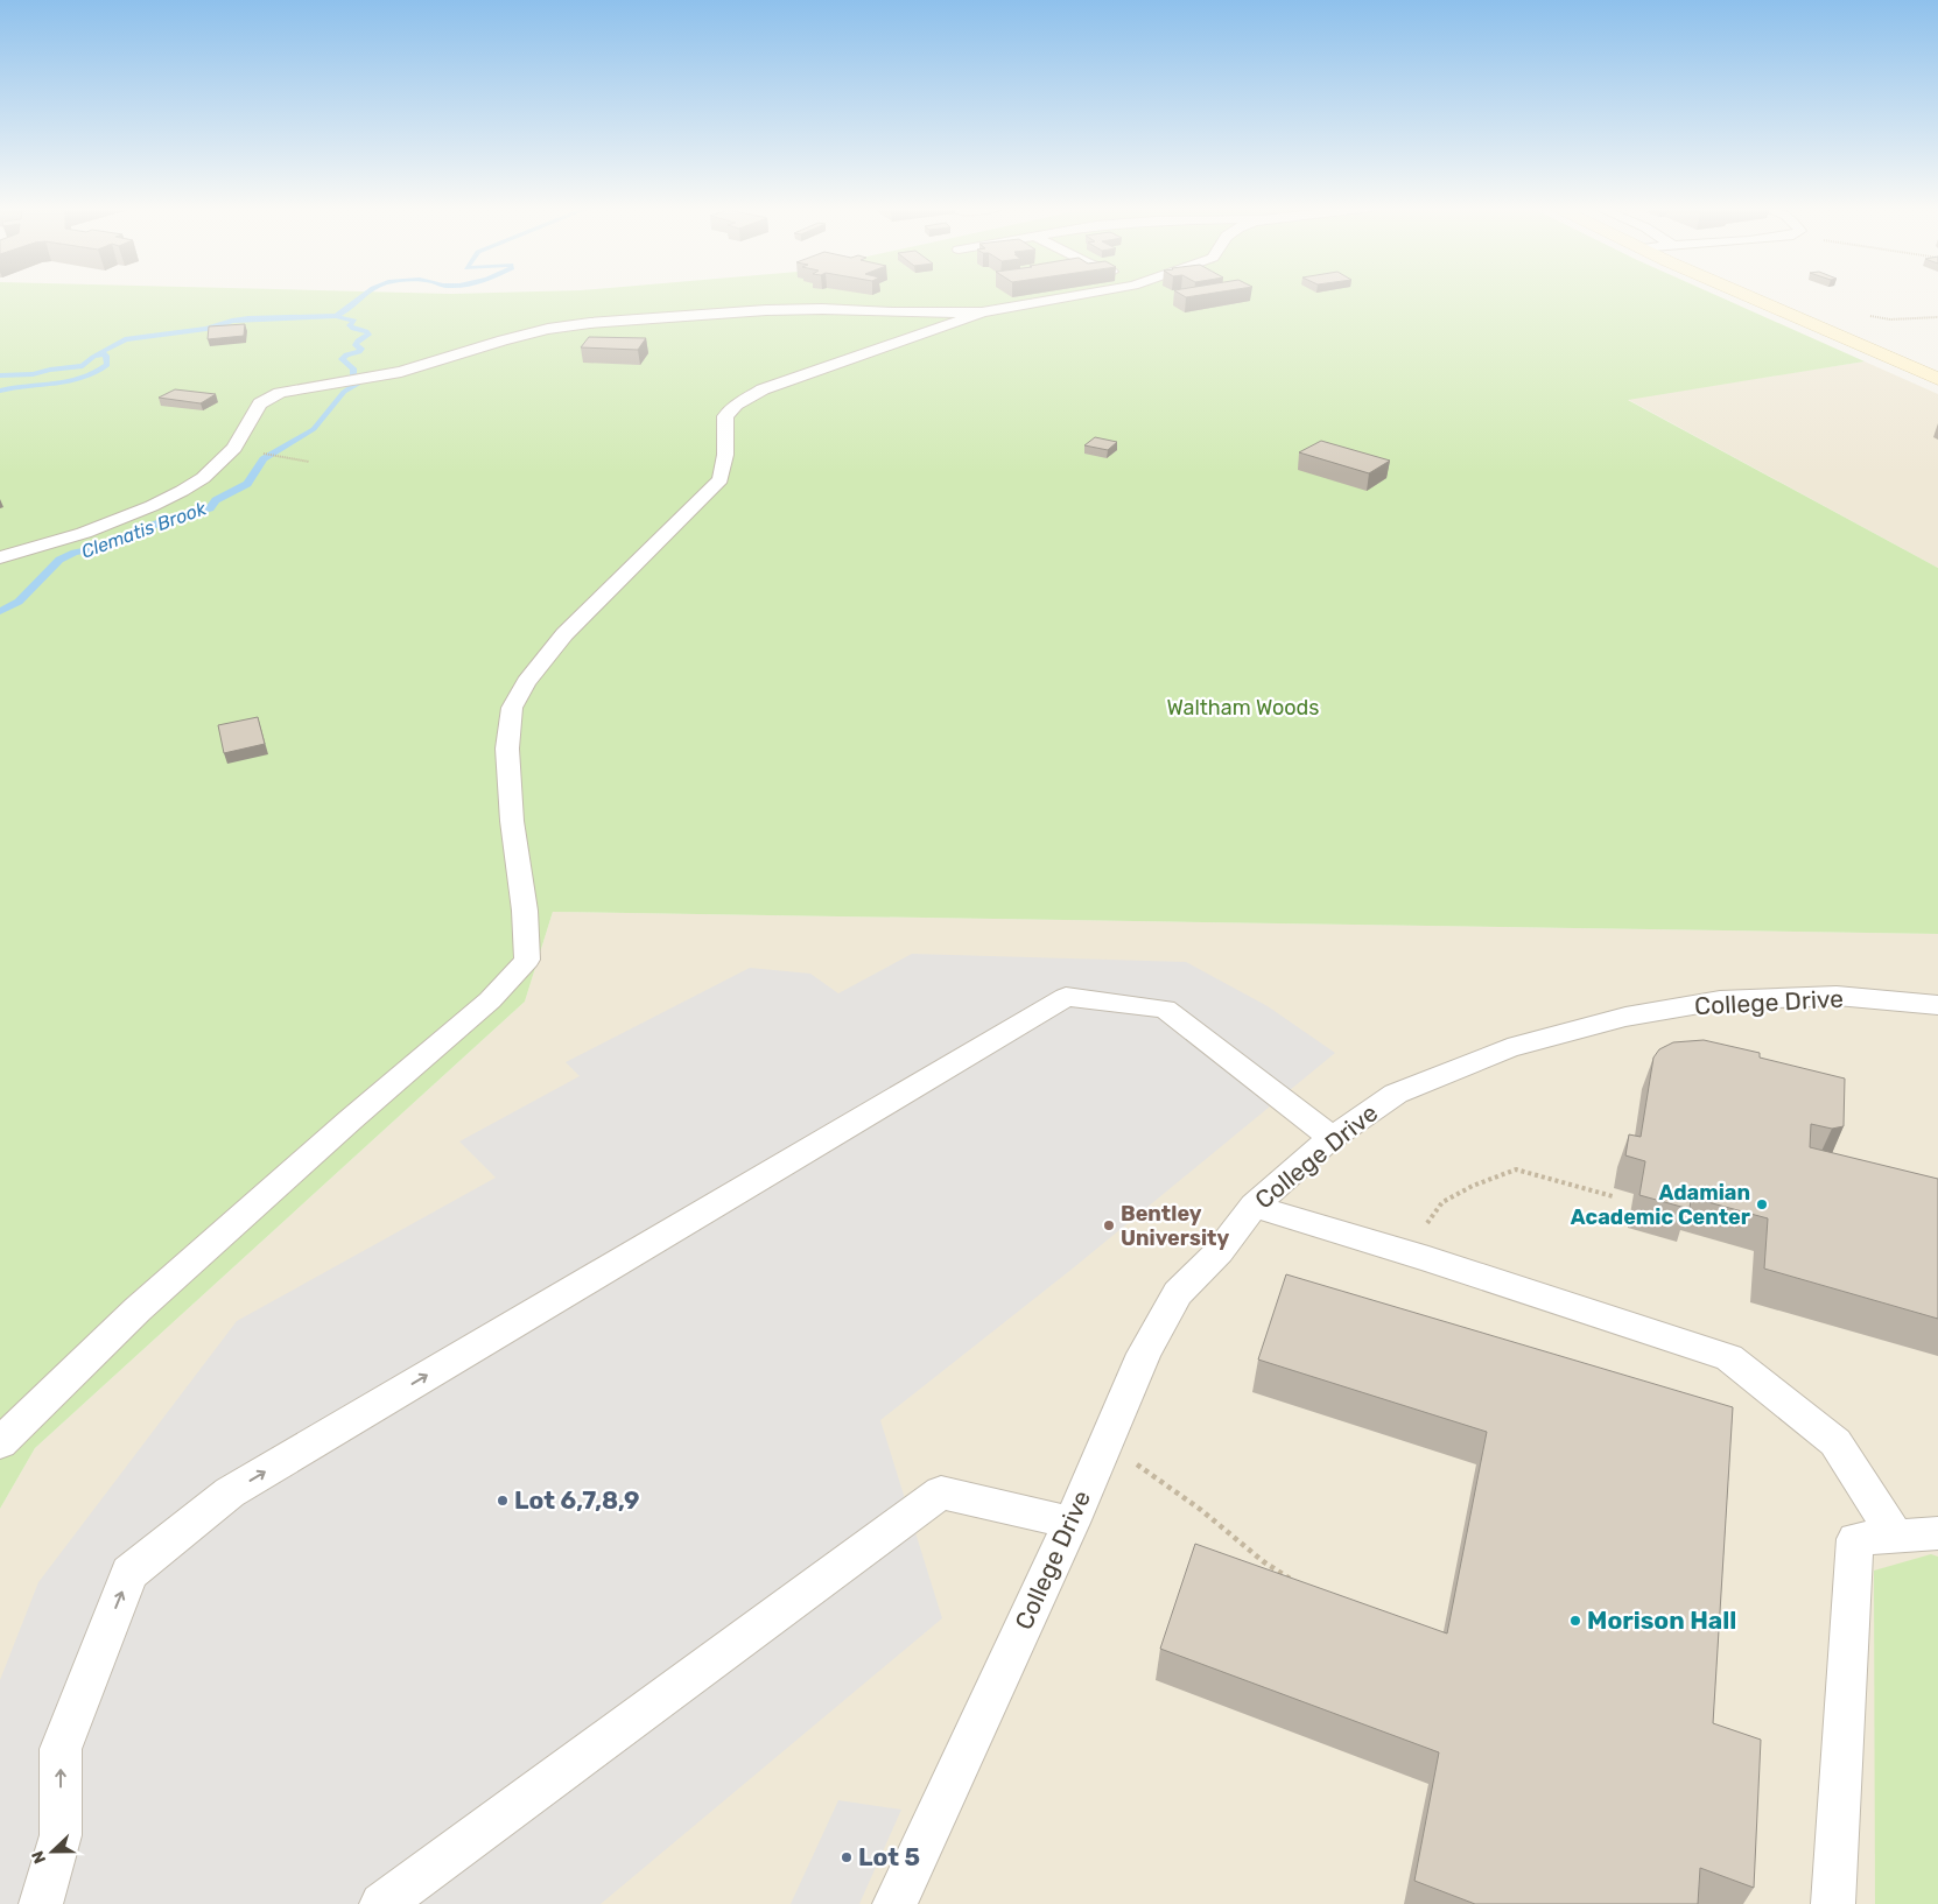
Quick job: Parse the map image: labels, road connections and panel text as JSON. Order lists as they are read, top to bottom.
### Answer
{
  "streets": {
    "lane": ["College Drive"]
  },
  "water": ["Clematis Brook"],
  "parks": ["Waltham Woods"],
  "places": [
    "Adamian Academic Center",
    "Bentley University",
    "Lot 6,7,8,9",
    "Morison Hall",
    "Lot 5"
  ],
  "north": "left"
}
